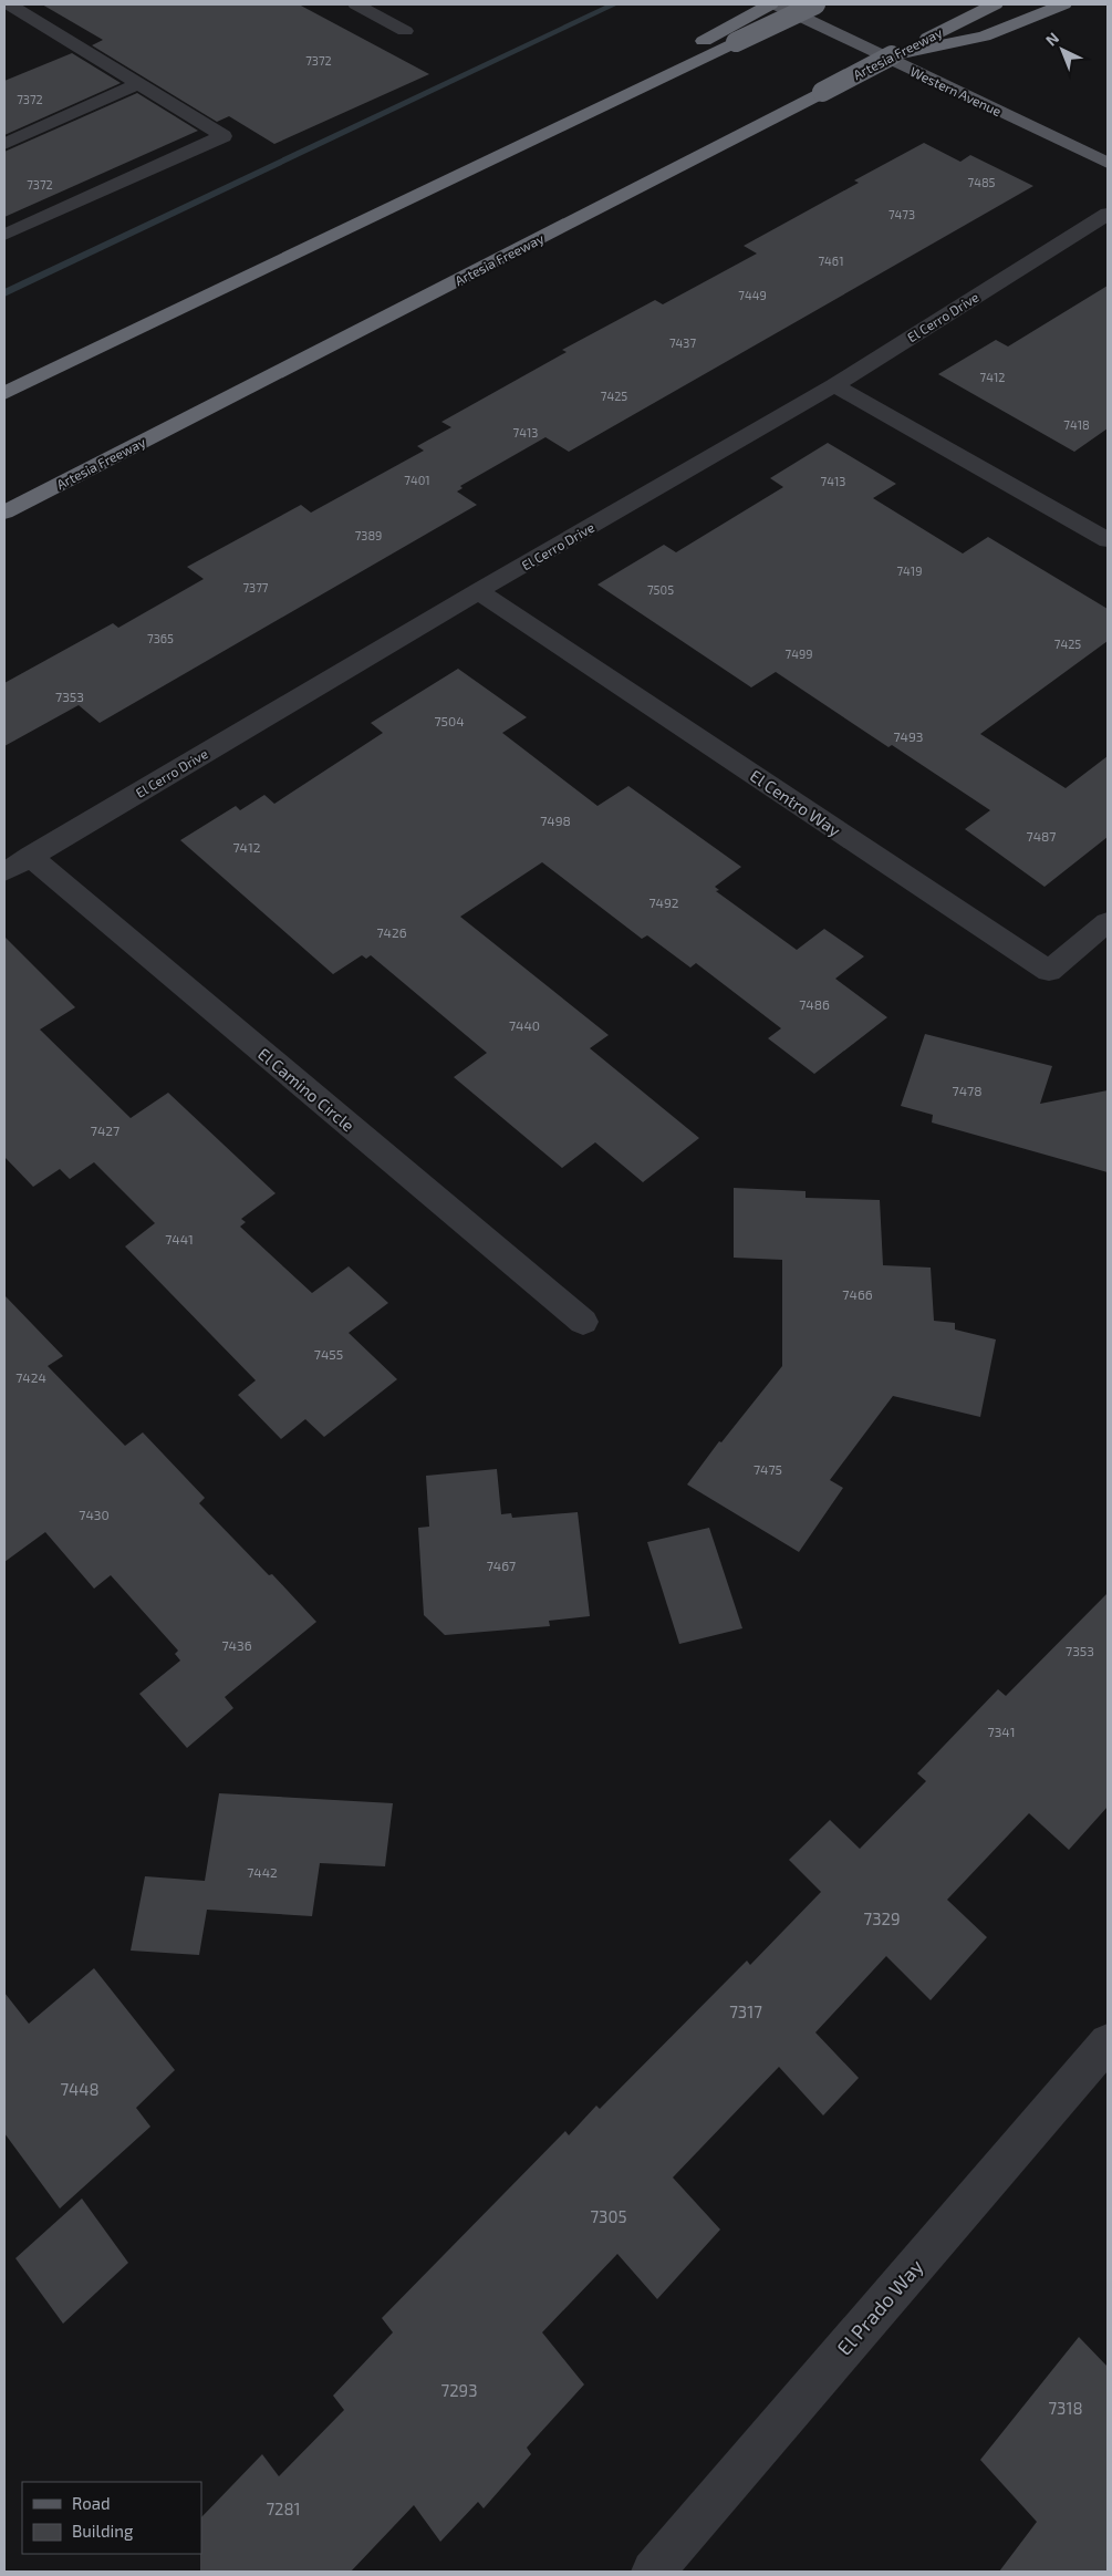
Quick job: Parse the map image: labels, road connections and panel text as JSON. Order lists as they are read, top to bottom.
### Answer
{
  "streets": {
    "highway": ["Artesia Freeway"],
    "main road": ["Western Avenue"],
    "street": [
      "El Cerro Drive",
      "El Centro Way",
      "El Camino Circle",
      "El Prado Way"
    ]
  },
  "crossings": [
    ["El Cerro Drive", "El Centro Way"],
    ["El Cerro Drive", "El Camino Circle"]
  ],
  "house_numbers": [
    "7372",
    "7372",
    "7485",
    "7372",
    "7473",
    "7461",
    "7449",
    "7437",
    "7412",
    "7425",
    "7418",
    "7413",
    "7401",
    "7413",
    "7389",
    "7419",
    "7377",
    "7505",
    "7365",
    "7425",
    "7499",
    "7353",
    "7504",
    "7493",
    "7498",
    "7487",
    "7412",
    "7492",
    "7426",
    "7486",
    "7440",
    "7478",
    "7427",
    "7441",
    "7466",
    "7455",
    "7424",
    "7475",
    "7430",
    "7467",
    "7436",
    "7353",
    "7341",
    "7442",
    "7329",
    "7317",
    "7448",
    "7305",
    "7293",
    "7318",
    "7281"
  ],
  "legend": ["Road", "Building"],
  "north": "top left"
}
